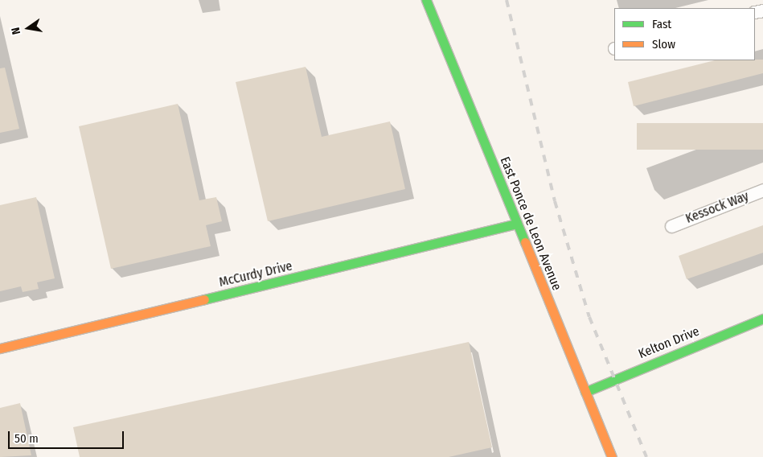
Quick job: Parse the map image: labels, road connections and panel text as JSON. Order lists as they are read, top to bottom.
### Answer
{
  "streets": {
    "street": [
      "Kessock Way",
      "East Ponce de Leon Avenue",
      "McCurdy Drive",
      "Kelton Drive"
    ]
  },
  "crossings": [
    ["East Ponce de Leon Avenue", "McCurdy Drive"],
    ["East Ponce de Leon Avenue", "Kelton Drive"]
  ],
  "legend": ["Fast", "Slow"],
  "scale_bar": "50 m",
  "north": "left"
}
